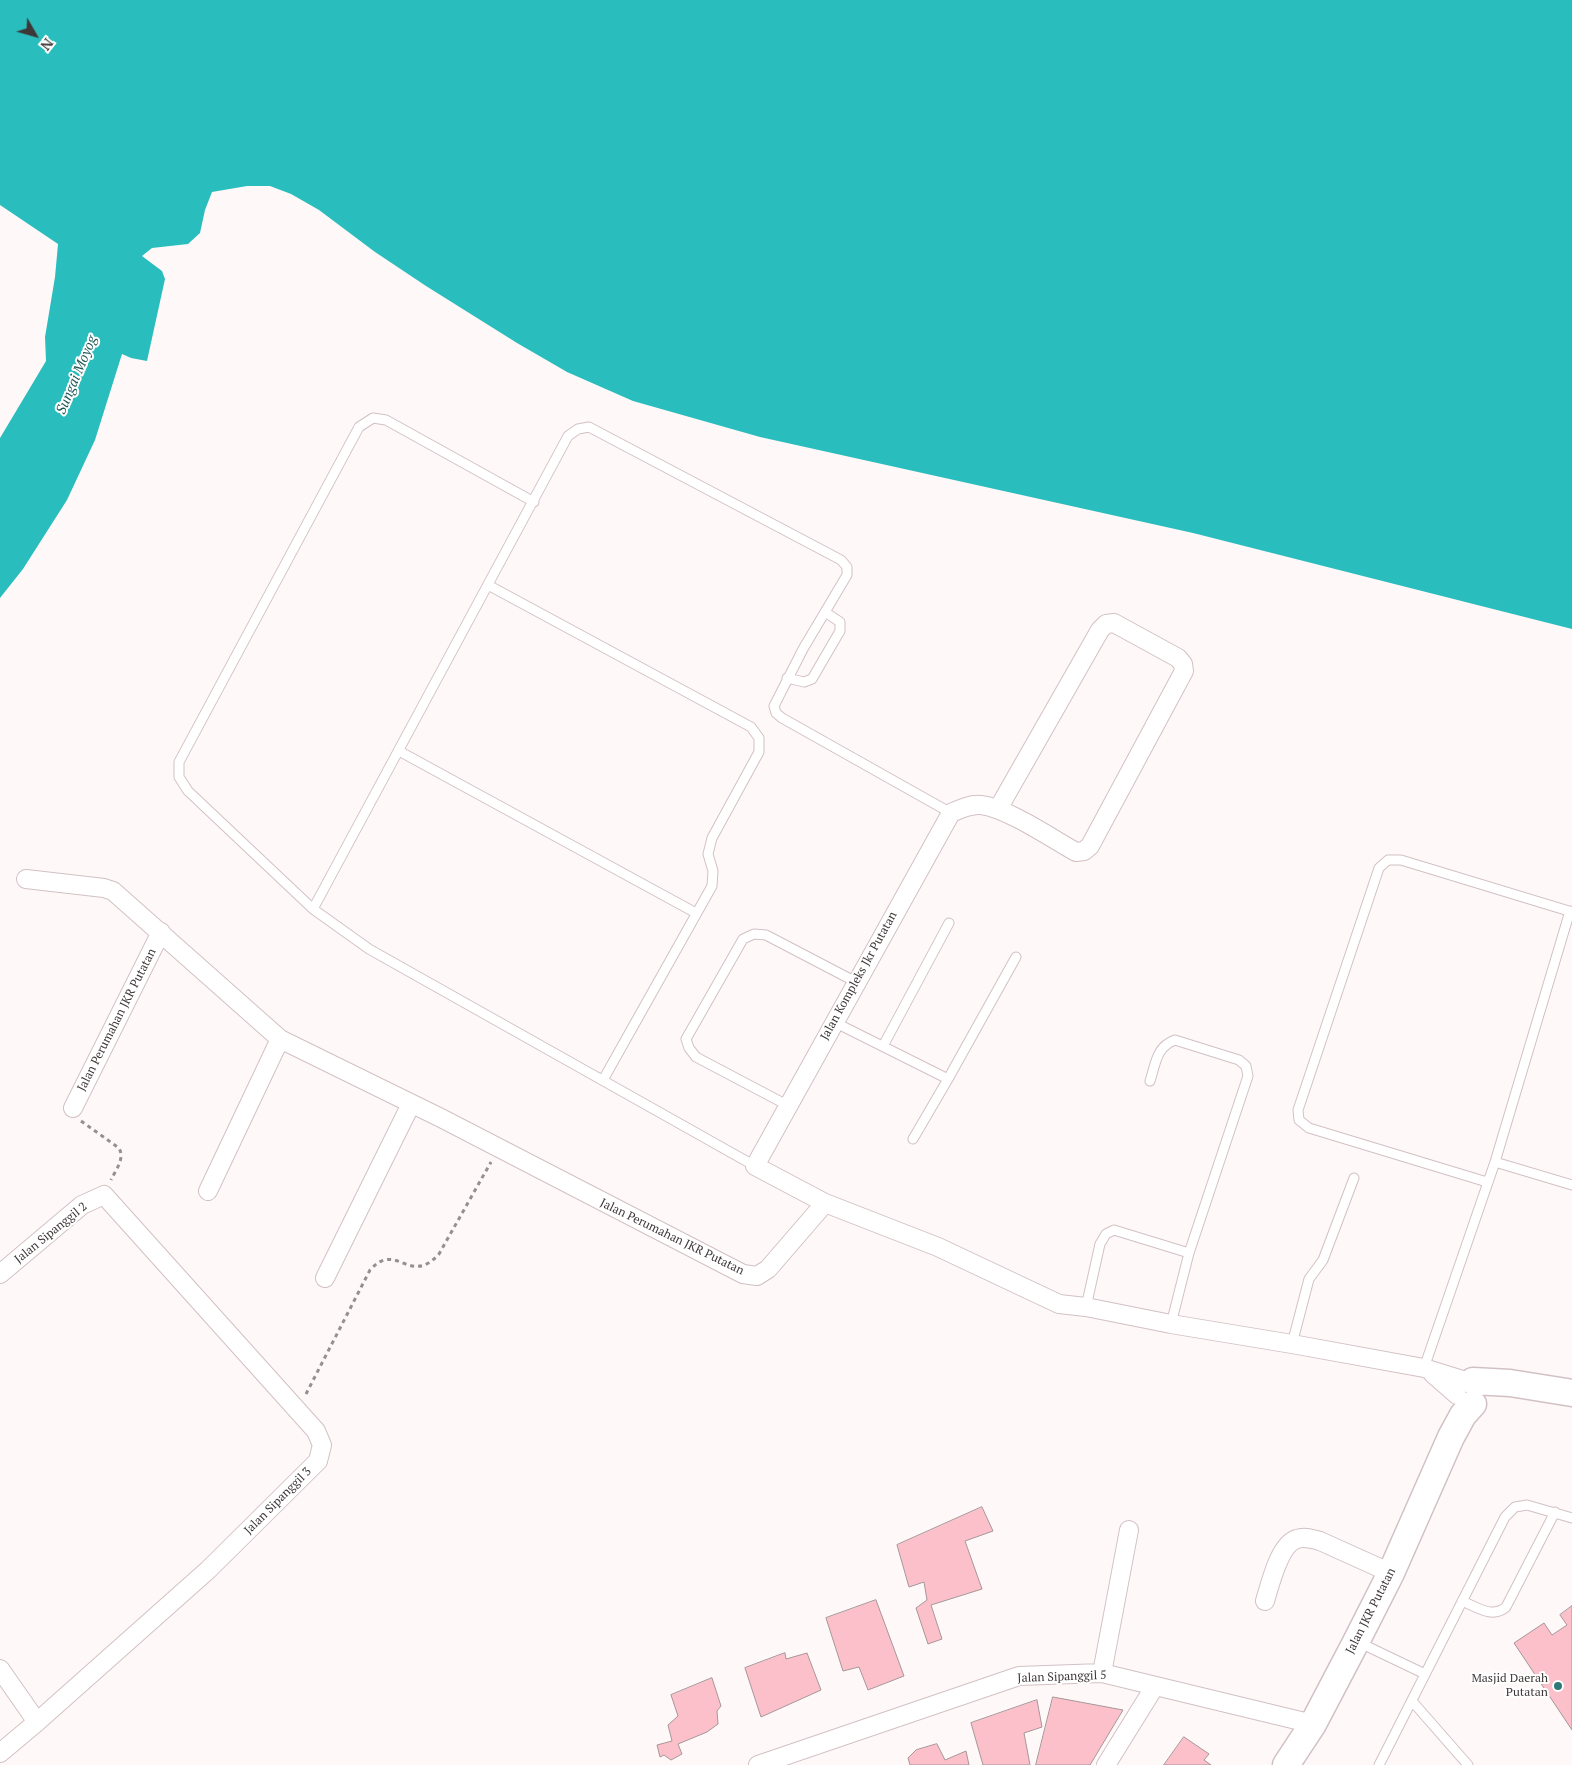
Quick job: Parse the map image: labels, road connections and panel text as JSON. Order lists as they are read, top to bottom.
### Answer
{
  "streets": {
    "street": [
      "Jalan Kompleks Jkr Putatan",
      "Jalan Perumahan JKR Putatan",
      "Jalan Sipanggil 2",
      "Jalan Sipanggil 3",
      "Jalan JKR Putatan",
      "Jalan Sipanggil 5"
    ]
  },
  "crossings": [
    ["Jalan Sipanggil 2", "Jalan Sipanggil 3"],
    ["Jalan JKR Putatan", "Jalan Sipanggil 5"]
  ],
  "water": ["Sungai Moyog"],
  "places": ["Masjid Daerah Putatan"],
  "north": "bottom right"
}
